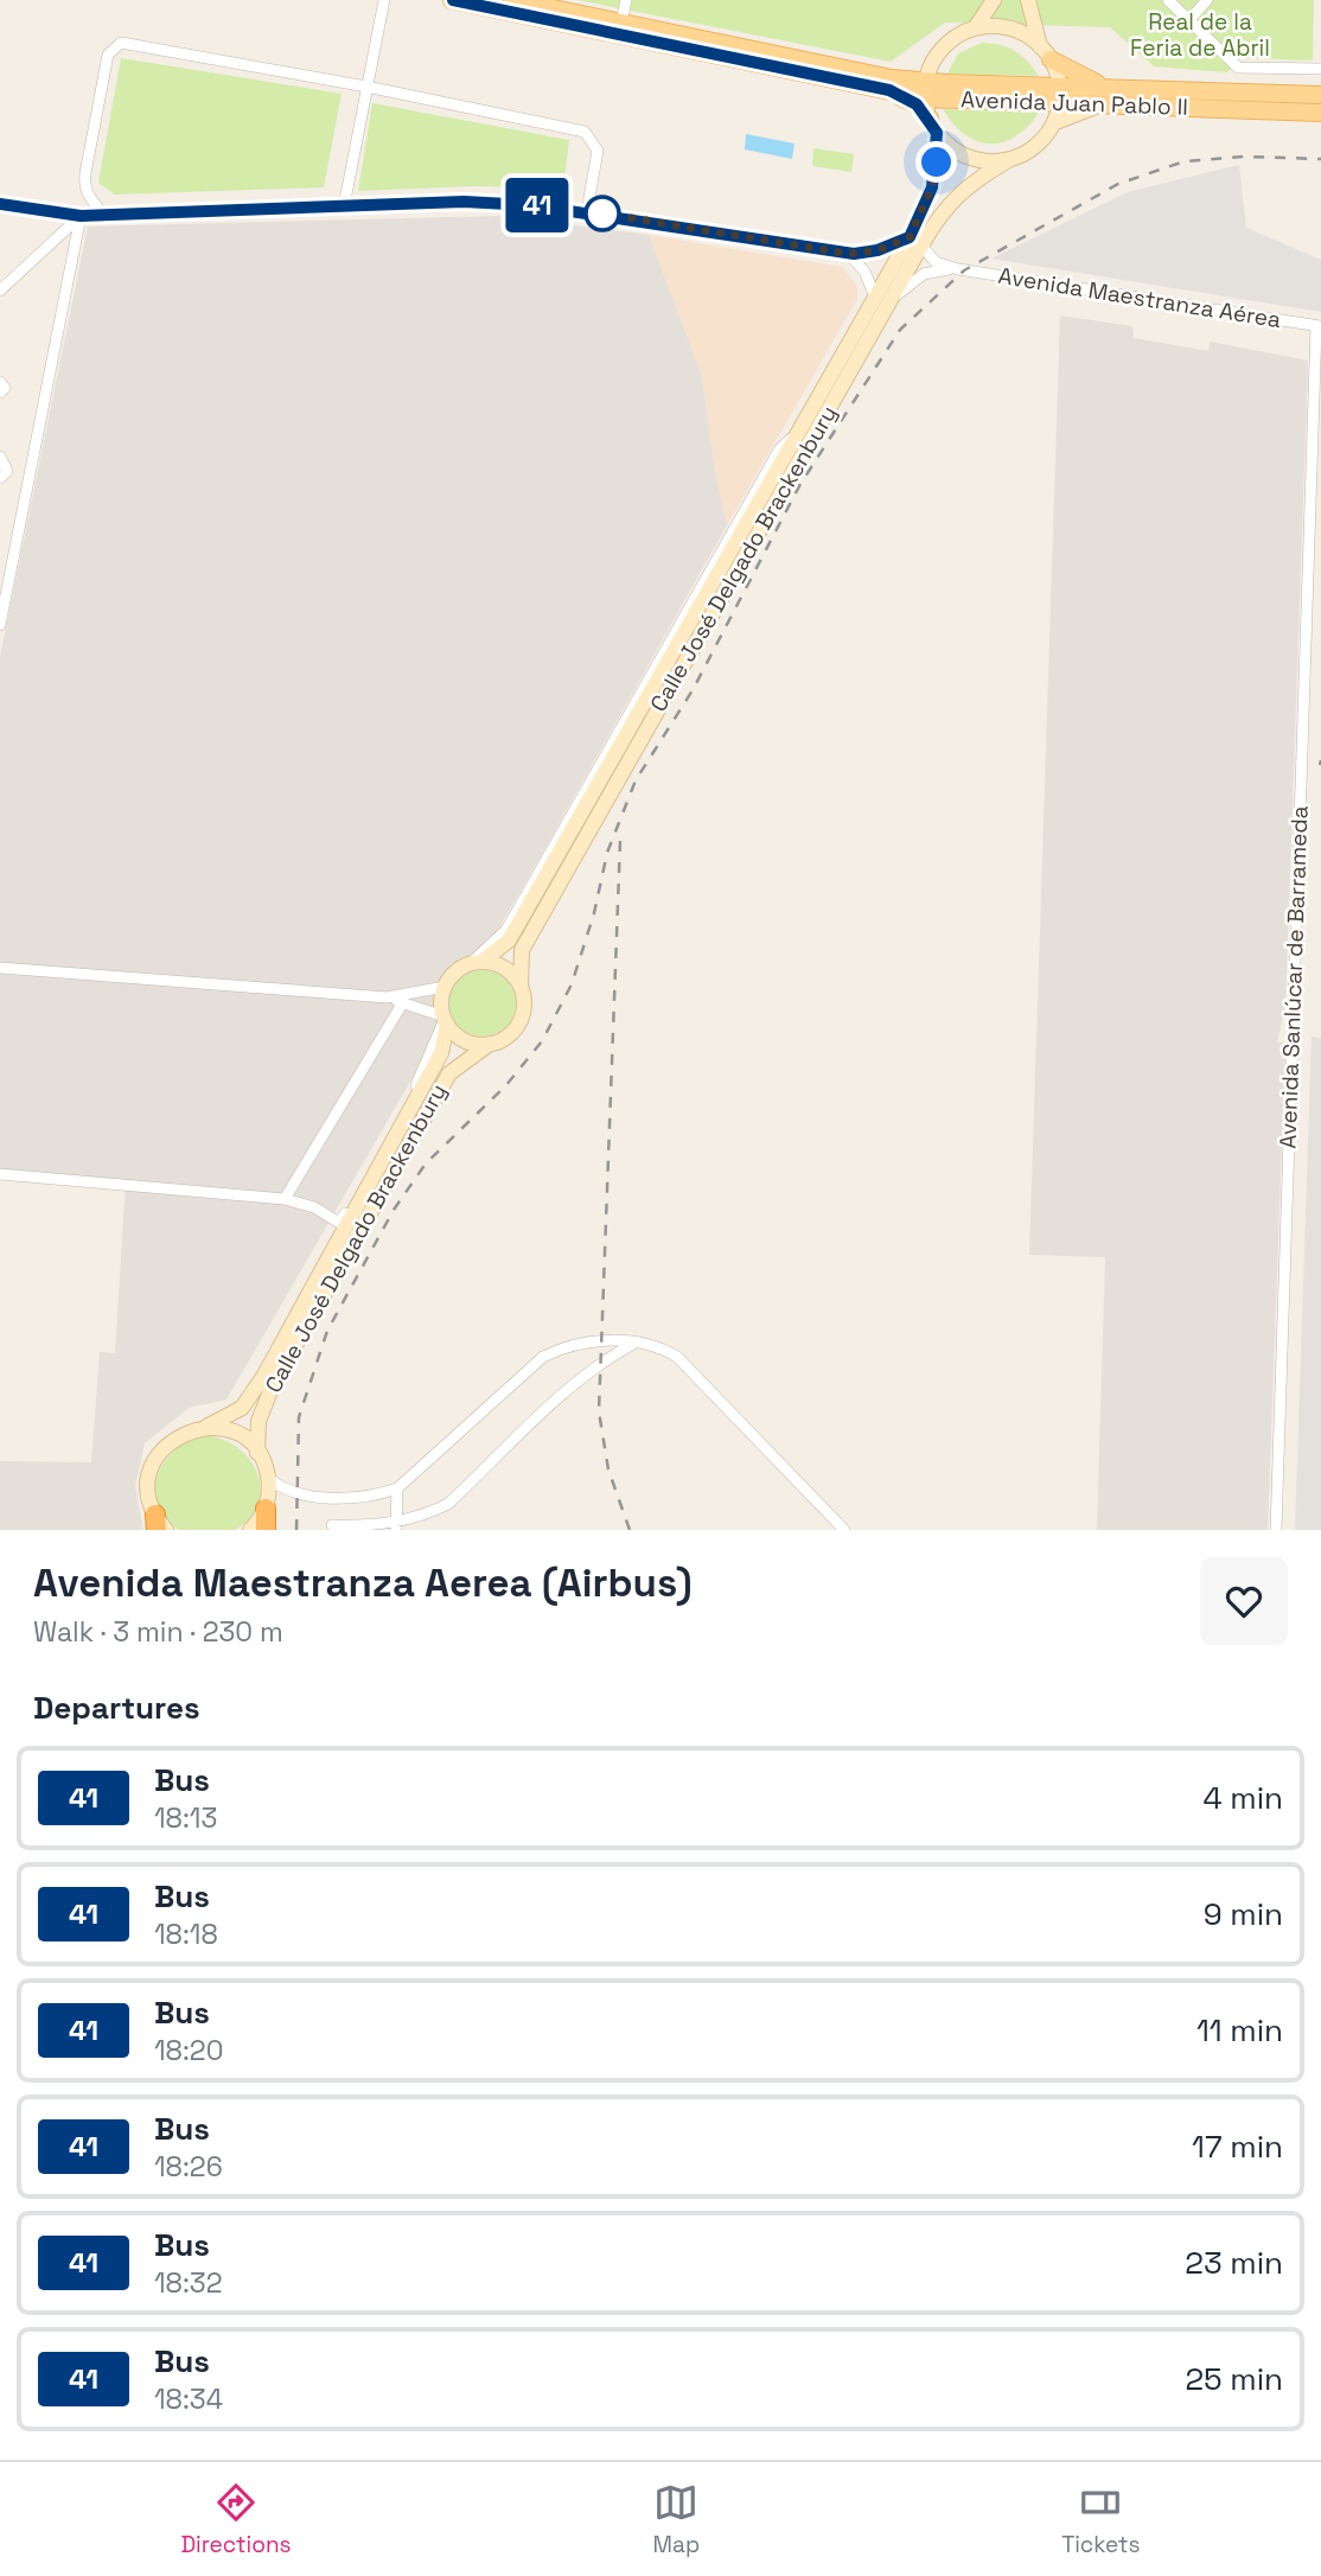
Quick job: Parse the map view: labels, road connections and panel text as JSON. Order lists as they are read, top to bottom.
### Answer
{
  "streets": {
    "main road": ["Avenida Juan Pablo II", "Calle José Delgado Brackenbury"],
    "street": ["Avenida Maestranza Aérea", "Avenida Sanlúcar de Barrameda"]
  },
  "crossings": [
    ["Avenida Juan Pablo II", "Calle José Delgado Brackenbury"],
    ["Avenida Maestranza Aérea", "Avenida Sanlúcar de Barrameda"]
  ],
  "parks": ["Real de la Feria de Abril"],
  "lines": ["bus line 41"],
  "page": {
    "on_map": "41",
    "heading": [
      ["Avenida Maestranza Aerea (Airbus)", "Walk · 3 min · 230 m"],
      "Departures"
    ],
    "list": [
      {
        "mark": "41",
        "name": "Bus",
        "note": "18:13",
        "value": "4 min"
      },
      {
        "mark": "41",
        "name": "Bus",
        "note": "18:18",
        "value": "9 min"
      },
      {
        "mark": "41",
        "name": "Bus",
        "note": "18:20",
        "value": "11 min"
      },
      {
        "mark": "41",
        "name": "Bus",
        "note": "18:26",
        "value": "17 min"
      },
      {
        "mark": "41",
        "name": "Bus",
        "note": "18:32",
        "value": "23 min"
      },
      {
        "mark": "41",
        "name": "Bus",
        "note": "18:34",
        "value": "25 min"
      }
    ],
    "tabs": ["Directions", "Map", "Tickets"]
  }
}
